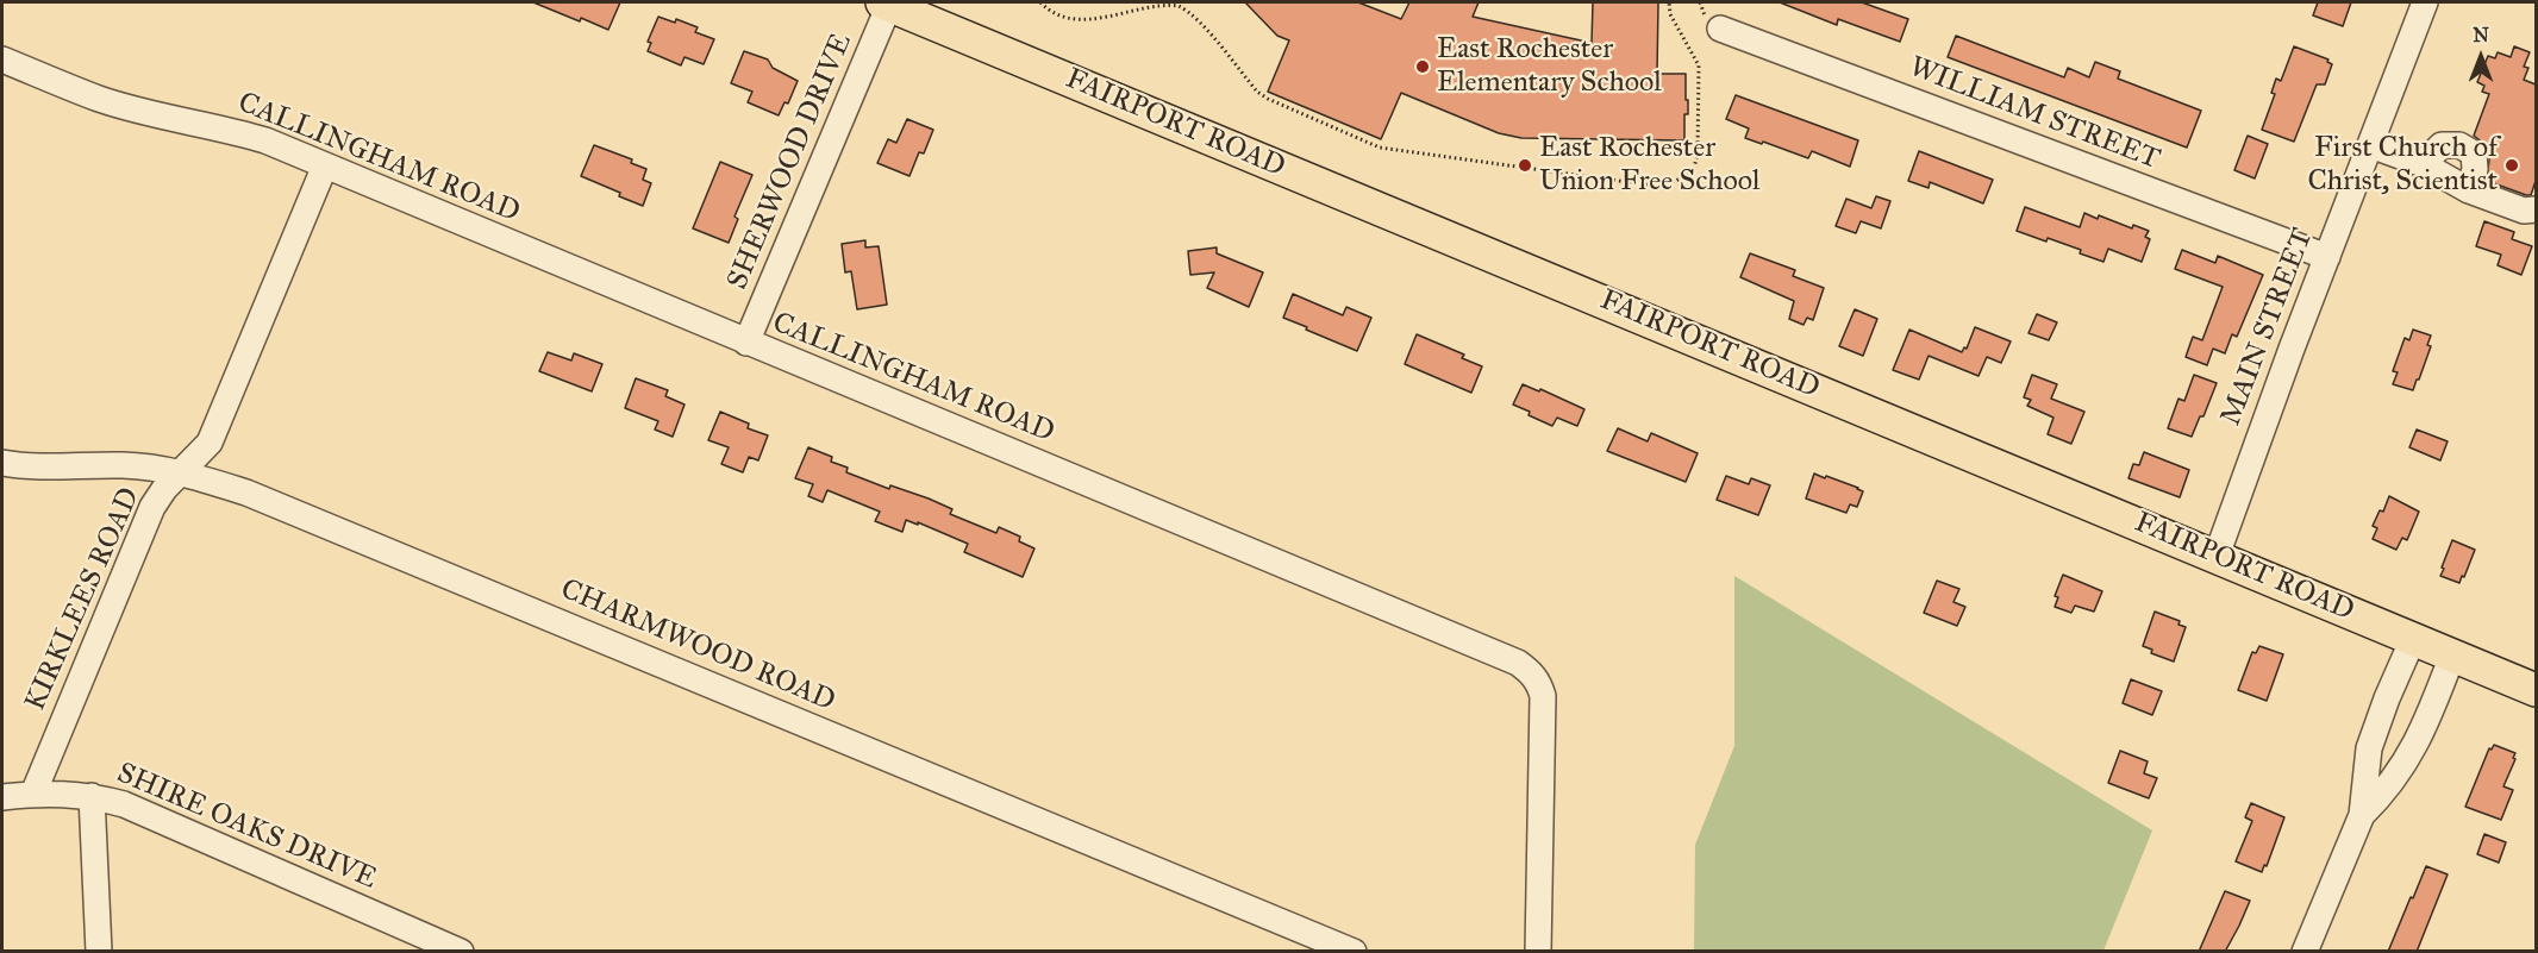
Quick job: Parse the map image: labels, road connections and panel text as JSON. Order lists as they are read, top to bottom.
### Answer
{
  "streets": {
    "main road": ["FAIRPORT ROAD"],
    "street": [
      "WILLIAM STREET",
      "CALLINGHAM ROAD",
      "SHERWOOD DRIVE",
      "MAIN STREET",
      "KIRKLEES ROAD",
      "CHARMWOOD ROAD",
      "SHIRE OAKS DRIVE"
    ]
  },
  "crossings": [
    ["WILLIAM STREET", "MAIN STREET"],
    ["FAIRPORT ROAD", "SHERWOOD DRIVE"],
    ["FAIRPORT ROAD", "MAIN STREET"],
    ["CALLINGHAM ROAD", "SHERWOOD DRIVE"],
    ["CALLINGHAM ROAD", "KIRKLEES ROAD"],
    ["KIRKLEES ROAD", "CHARMWOOD ROAD"],
    ["KIRKLEES ROAD", "SHIRE OAKS DRIVE"]
  ],
  "places": ["East Rochester Elementary School", "East Rochester Union Free School", "First Church of Christ, Scientist"],
  "north": "top"
}
